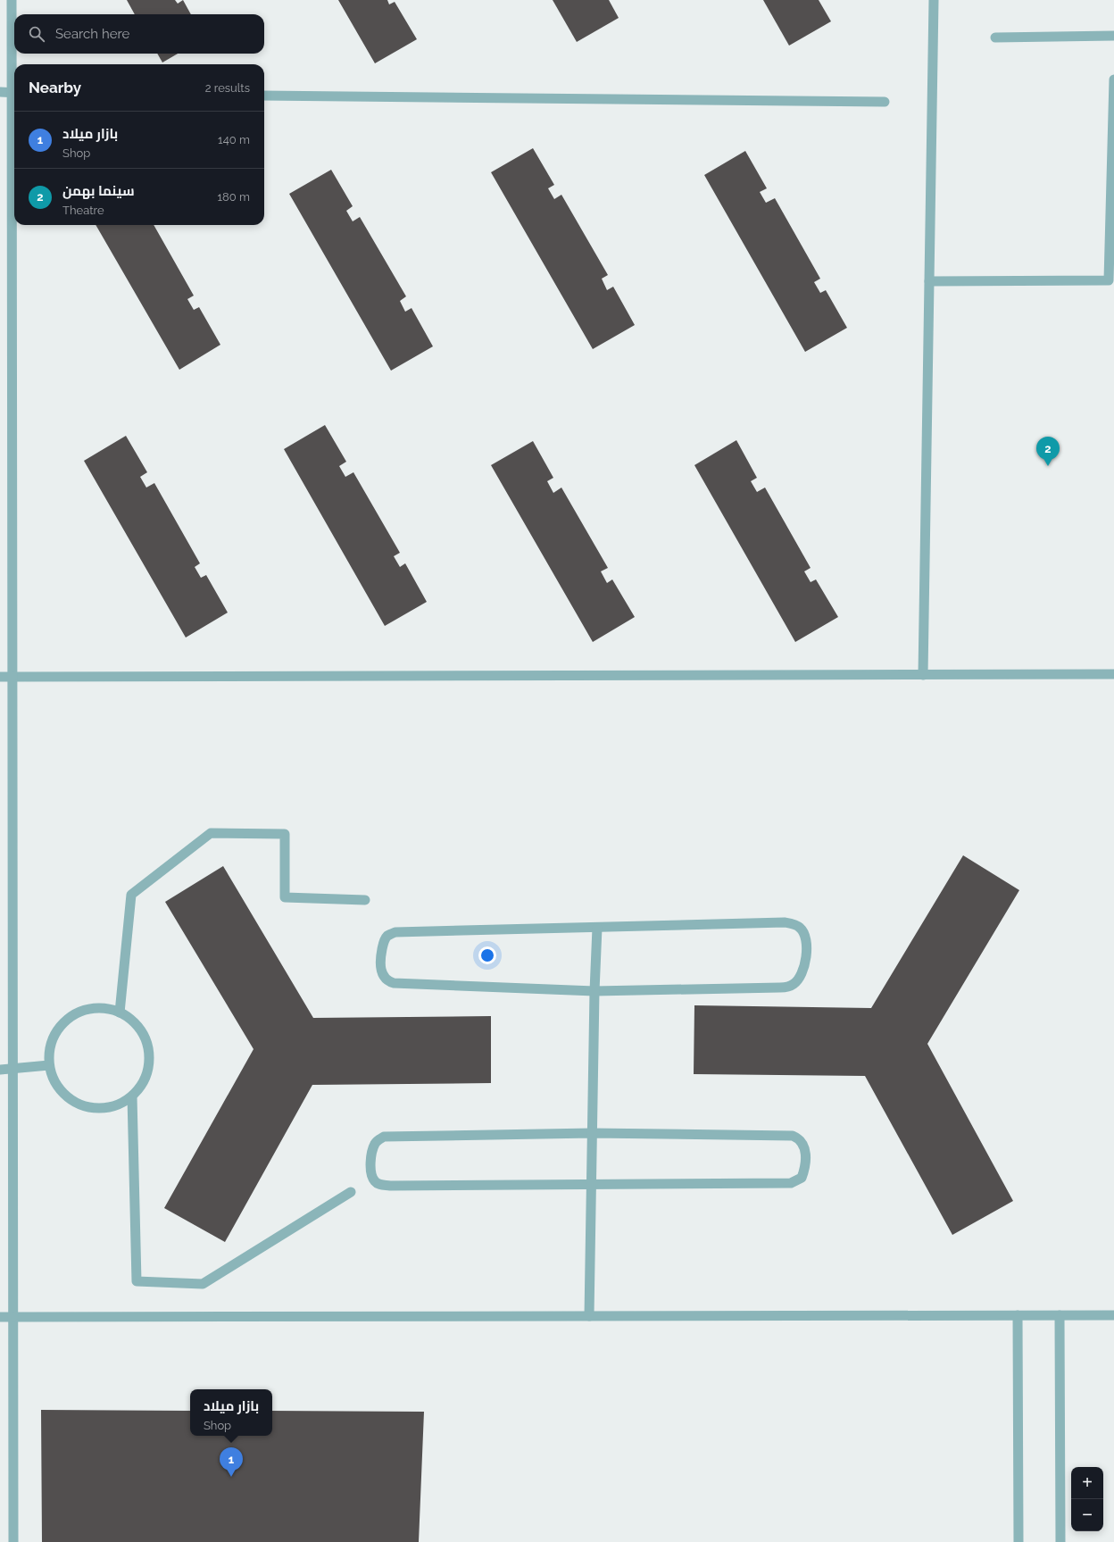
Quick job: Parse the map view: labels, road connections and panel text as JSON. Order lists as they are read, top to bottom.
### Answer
{
  "page": {
    "search": "Search here",
    "heading": ["Nearby", "2 results"],
    "list": [
      {
        "mark": "1",
        "name": "بازار میلاد",
        "note": "Shop",
        "value": "140 m"
      },
      {
        "mark": "2",
        "name": "سینما بهمن",
        "note": "Theatre",
        "value": "180 m"
      }
    ],
    "pins": ["2", "1"],
    "popup": ["بازار میلاد", "Shop"],
    "map_buttons": ["+", "−"]
  }
}
